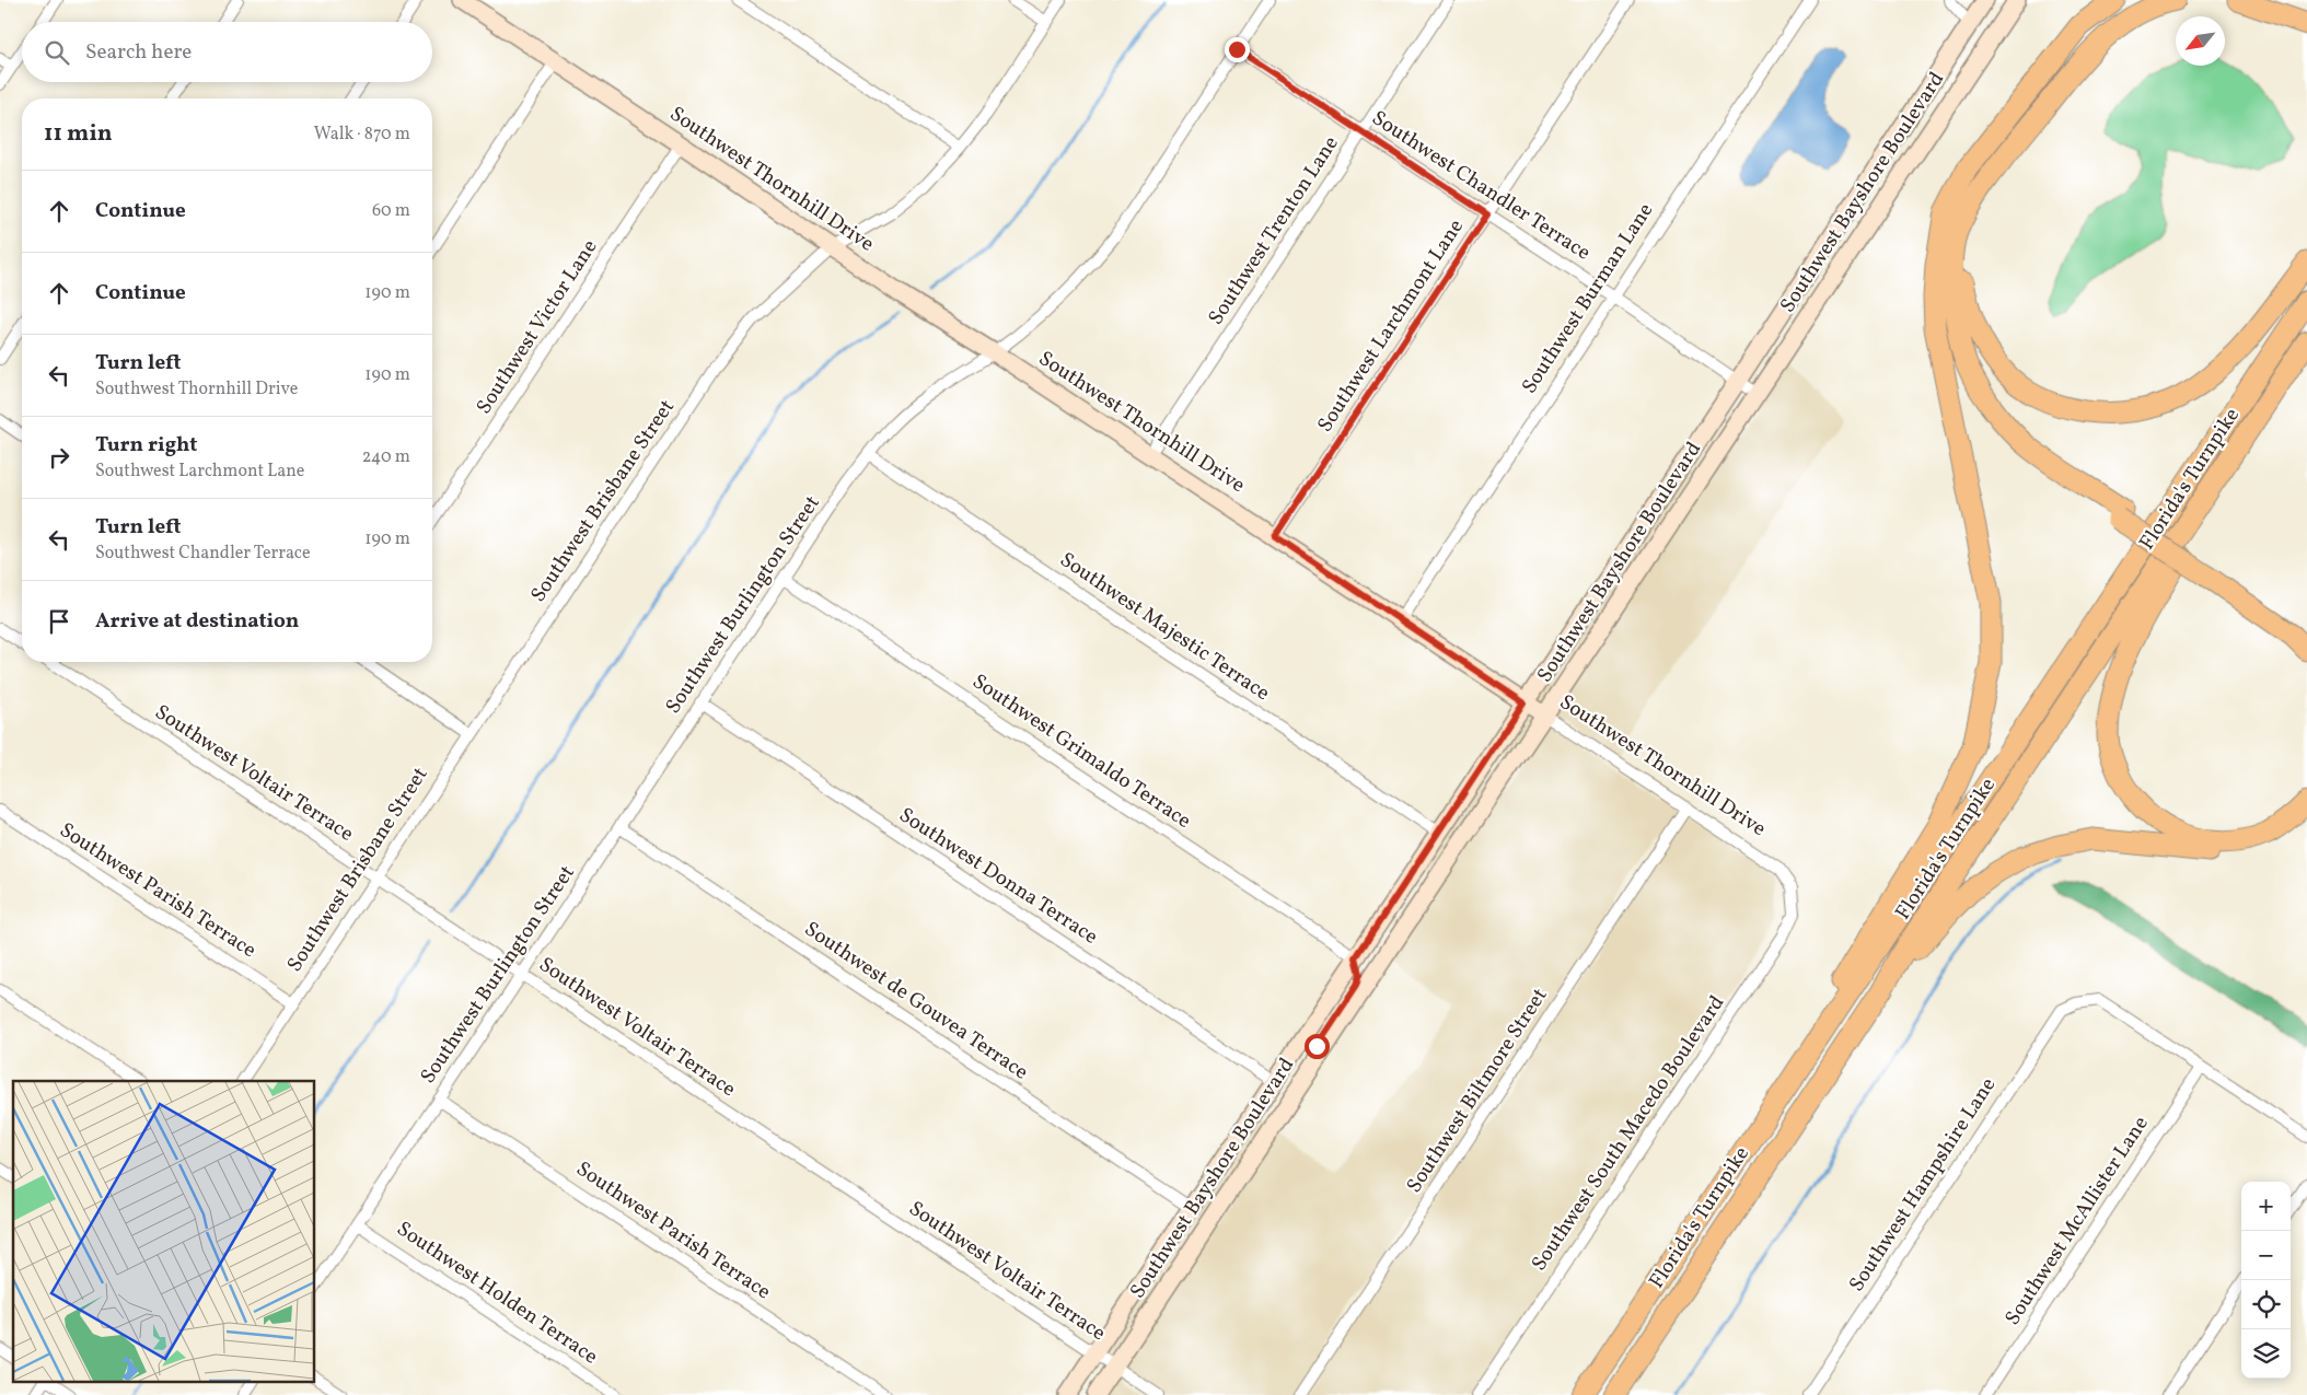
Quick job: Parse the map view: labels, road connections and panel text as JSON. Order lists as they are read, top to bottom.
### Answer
{
  "streets": {
    "highway": ["Florida's Turnpike"],
    "main road": ["Southwest Thornhill Drive", "Southwest Bayshore Boulevard"],
    "street": [
      "Southwest Chandler Terrace",
      "Southwest Trenton Lane",
      "Southwest Burman Lane",
      "Southwest Larchmont Lane",
      "Southwest Victor Lane",
      "Southwest Brisbane Street",
      "Southwest Burlington Street",
      "Southwest Majestic Terrace",
      "Southwest Grimaldo Terrace",
      "Southwest Voltair Terrace",
      "Southwest Donna Terrace",
      "Southwest Parish Terrace",
      "Southwest de Gouvea Terrace",
      "Southwest Biltmore Street",
      "Southwest South Macedo Boulevard",
      "Southwest Hampshire Lane",
      "Southwest McAllister Lane",
      "Southwest Holden Terrace"
    ]
  },
  "crossings": [
    ["Southwest Thornhill Drive", "Southwest Bayshore Boulevard"],
    ["Southwest Thornhill Drive", "Southwest Trenton Lane"],
    ["Southwest Thornhill Drive", "Southwest Burman Lane"],
    ["Southwest Thornhill Drive", "Southwest Larchmont Lane"],
    ["Southwest Thornhill Drive", "Southwest Victor Lane"],
    ["Southwest Thornhill Drive", "Southwest Brisbane Street"],
    ["Southwest Thornhill Drive", "Southwest Burlington Street"],
    ["Southwest Thornhill Drive", "Southwest Biltmore Street"],
    ["Southwest Thornhill Drive", "Southwest South Macedo Boulevard"],
    ["Southwest Chandler Terrace", "Southwest Bayshore Boulevard"],
    ["Southwest Chandler Terrace", "Southwest Trenton Lane"],
    ["Southwest Chandler Terrace", "Southwest Burman Lane"],
    ["Southwest Chandler Terrace", "Southwest Larchmont Lane"],
    ["Southwest Chandler Terrace", "Southwest Burlington Street"],
    ["Southwest Bayshore Boulevard", "Southwest Majestic Terrace"],
    ["Southwest Bayshore Boulevard", "Southwest Grimaldo Terrace"],
    ["Southwest Bayshore Boulevard", "Southwest Voltair Terrace"],
    ["Southwest Bayshore Boulevard", "Southwest Donna Terrace"],
    ["Southwest Bayshore Boulevard", "Southwest de Gouvea Terrace"],
    ["Southwest Brisbane Street", "Southwest Voltair Terrace"],
    ["Southwest Brisbane Street", "Southwest Parish Terrace"],
    ["Southwest Burlington Street", "Southwest Majestic Terrace"],
    ["Southwest Burlington Street", "Southwest Grimaldo Terrace"],
    ["Southwest Burlington Street", "Southwest Voltair Terrace"],
    ["Southwest Burlington Street", "Southwest Donna Terrace"],
    ["Southwest Burlington Street", "Southwest Parish Terrace"],
    ["Southwest Burlington Street", "Southwest de Gouvea Terrace"],
    ["Southwest Burlington Street", "Southwest Holden Terrace"],
    ["Southwest Hampshire Lane", "Southwest McAllister Lane"]
  ],
  "north": "bottom left",
  "page": {
    "search": "Search here",
    "heading": ["11 min", "Walk · 870 m"],
    "list": [
      ["Continue", "60 m"],
      ["Continue", "190 m"],
      ["Turn left", "Southwest Thornhill Drive", "190 m"],
      ["Turn right", "Southwest Larchmont Lane", "240 m"],
      ["Turn left", "Southwest Chandler Terrace", "190 m"],
      "Arrive at destination"
    ],
    "map_buttons": ["+", "−"]
  }
}
